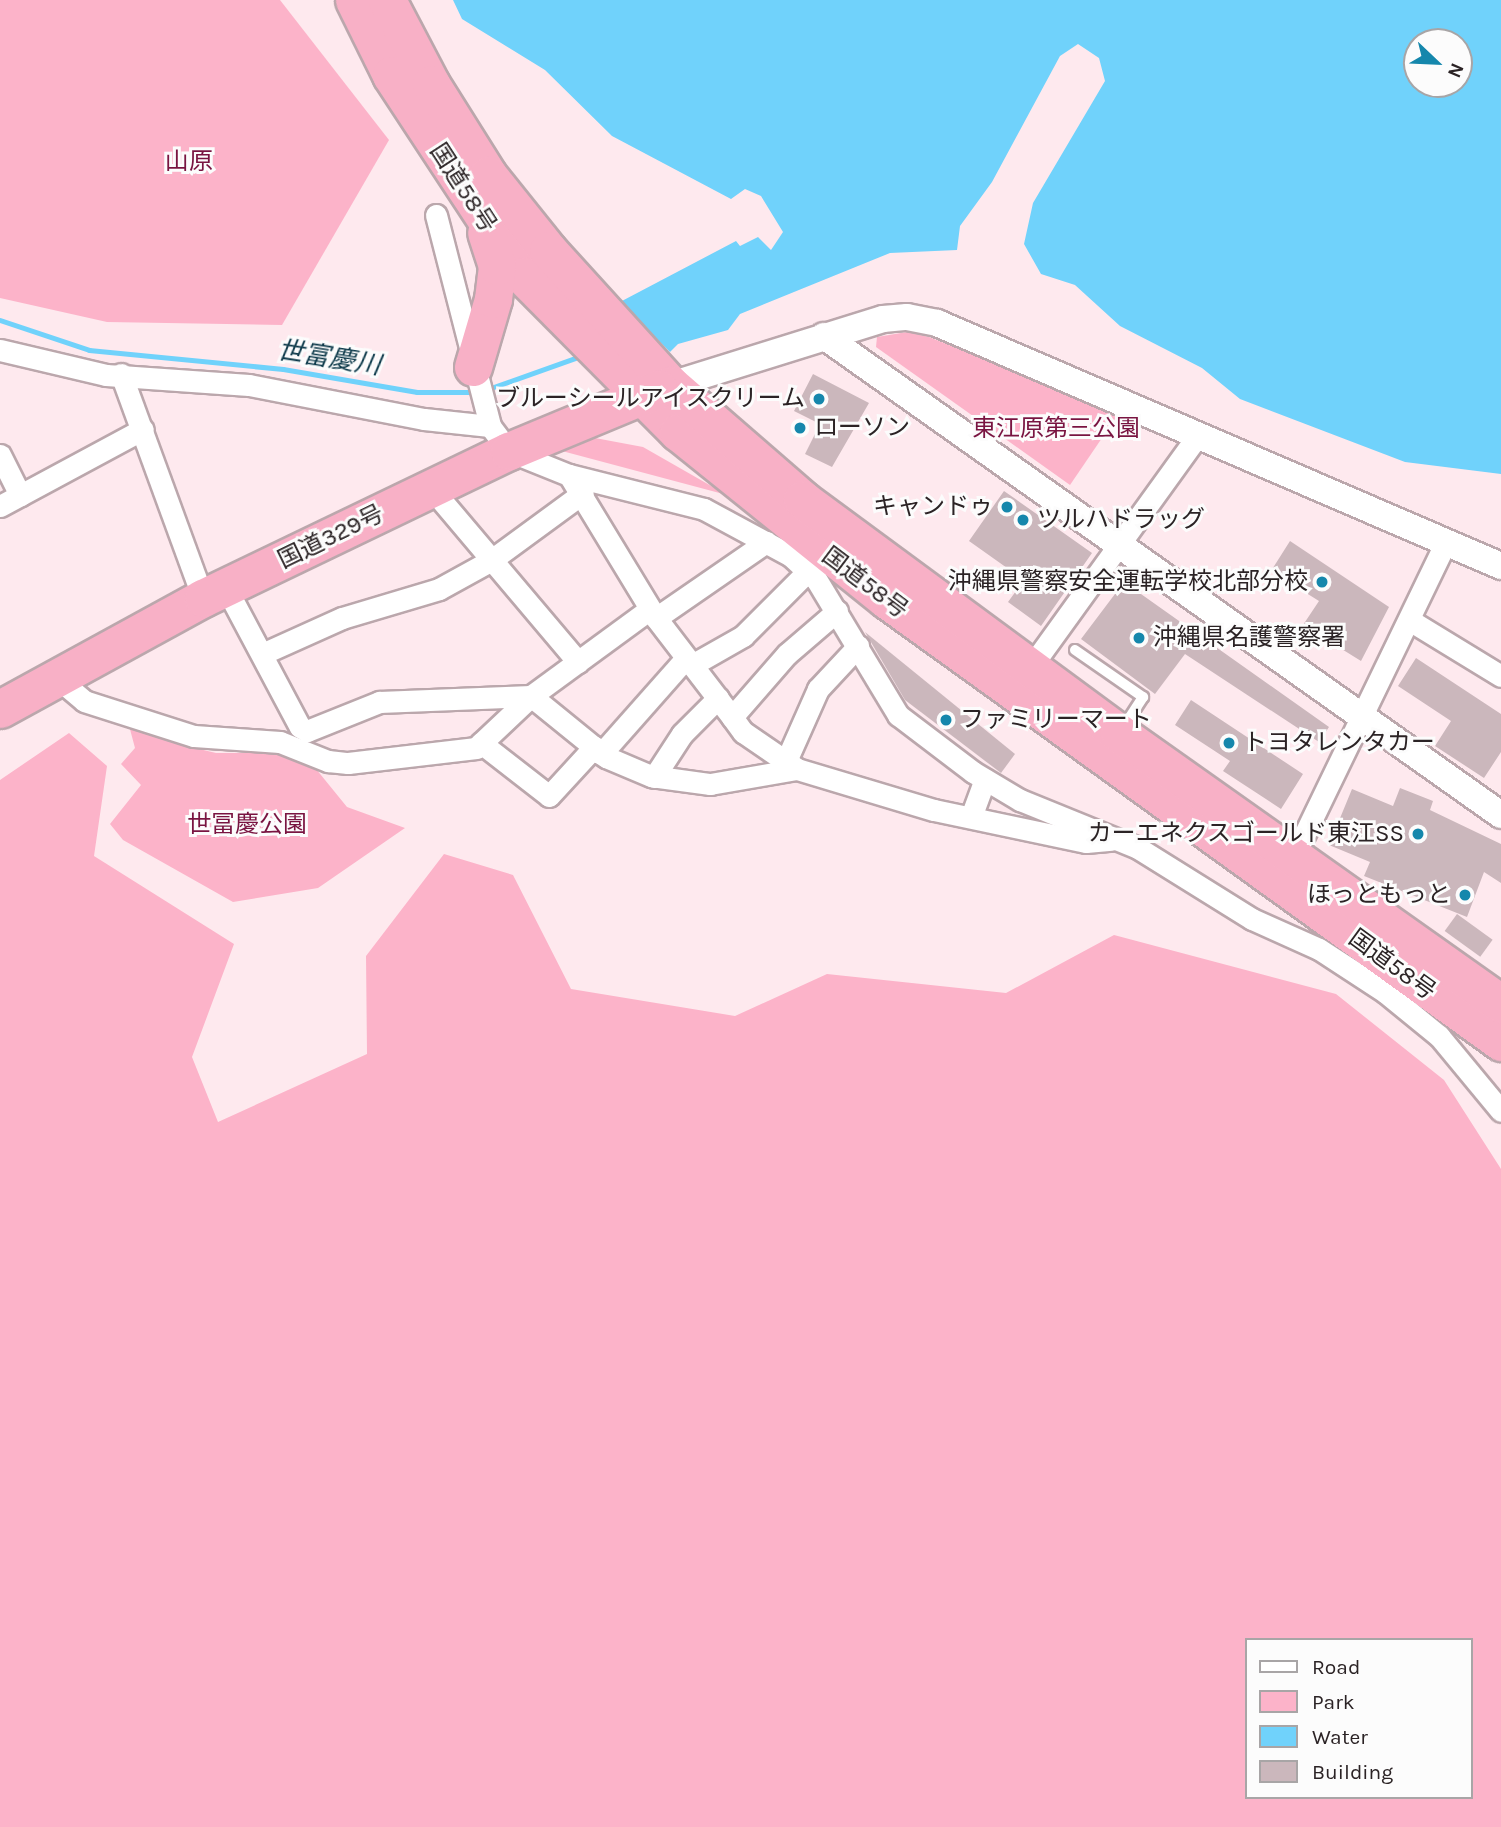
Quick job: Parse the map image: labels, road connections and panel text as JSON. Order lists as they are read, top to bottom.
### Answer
{
  "streets": {
    "highway": ["国道58号", "国道329号"]
  },
  "crossings": [
    ["国道58号", "国道329号"]
  ],
  "water": ["世富慶川"],
  "parks": ["山原", "東江原第三公園", "世冨慶公園"],
  "places": [
    "ブルーシールアイスクリーム",
    "ローソン",
    "キャンドゥ",
    "ツルハドラッグ",
    "沖縄県警察安全運転学校北部分校",
    "沖縄県名護警察署",
    "ファミリーマート",
    "トヨタレンタカー",
    "カーエネクスゴールド東江SS",
    "ほっともっと"
  ],
  "legend": [
    "Road",
    "Park",
    "Water",
    "Building"
  ],
  "north": "bottom right"
}
